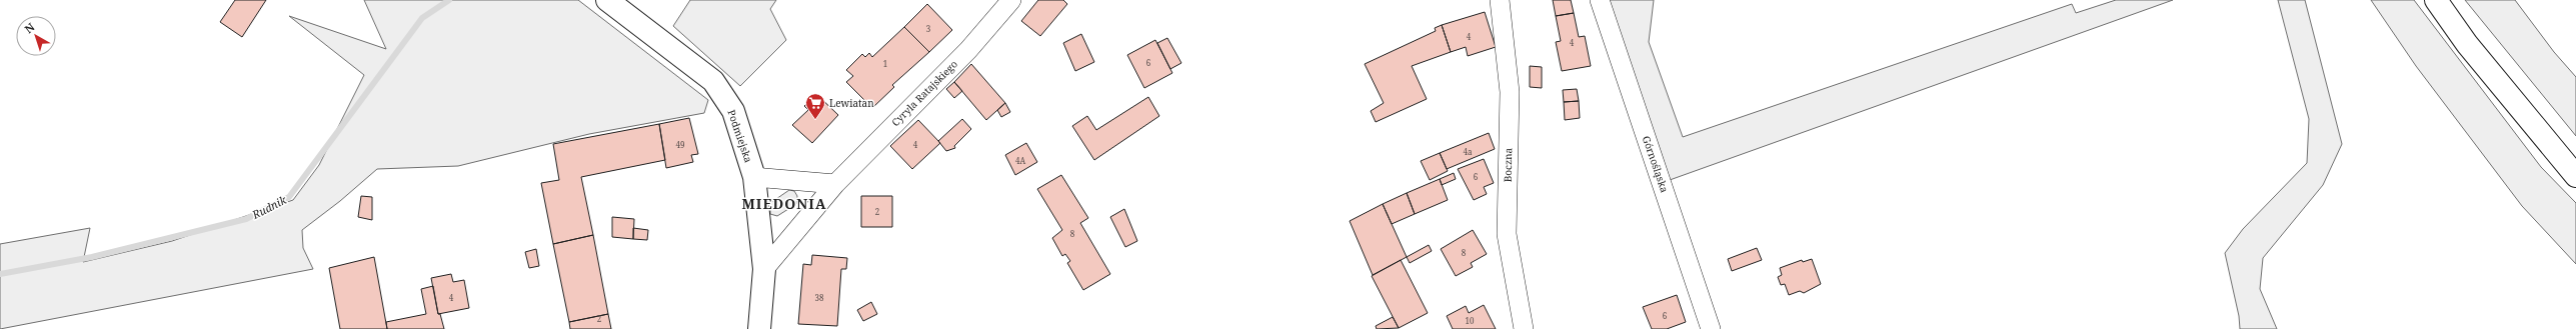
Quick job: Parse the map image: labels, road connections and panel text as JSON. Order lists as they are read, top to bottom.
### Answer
{
  "streets": {
    "street": [
      "Cyryla Ratajskiego",
      "Podmiejska",
      "Górnośląska",
      "Boczna"
    ]
  },
  "crossings": [
    ["Cyryla Ratajskiego", "Podmiejska"]
  ],
  "districts": ["MIEDONIA"],
  "water": ["Rudnik"],
  "places": {
    "supermarket": ["Lewiatan"]
  },
  "house_numbers": [
    "3",
    "4",
    "4",
    "6",
    "1",
    "49",
    "4",
    "4a",
    "4A",
    "6",
    "2",
    "8",
    "8",
    "4",
    "38",
    "6",
    "2",
    "10"
  ],
  "north": "top left"
}
